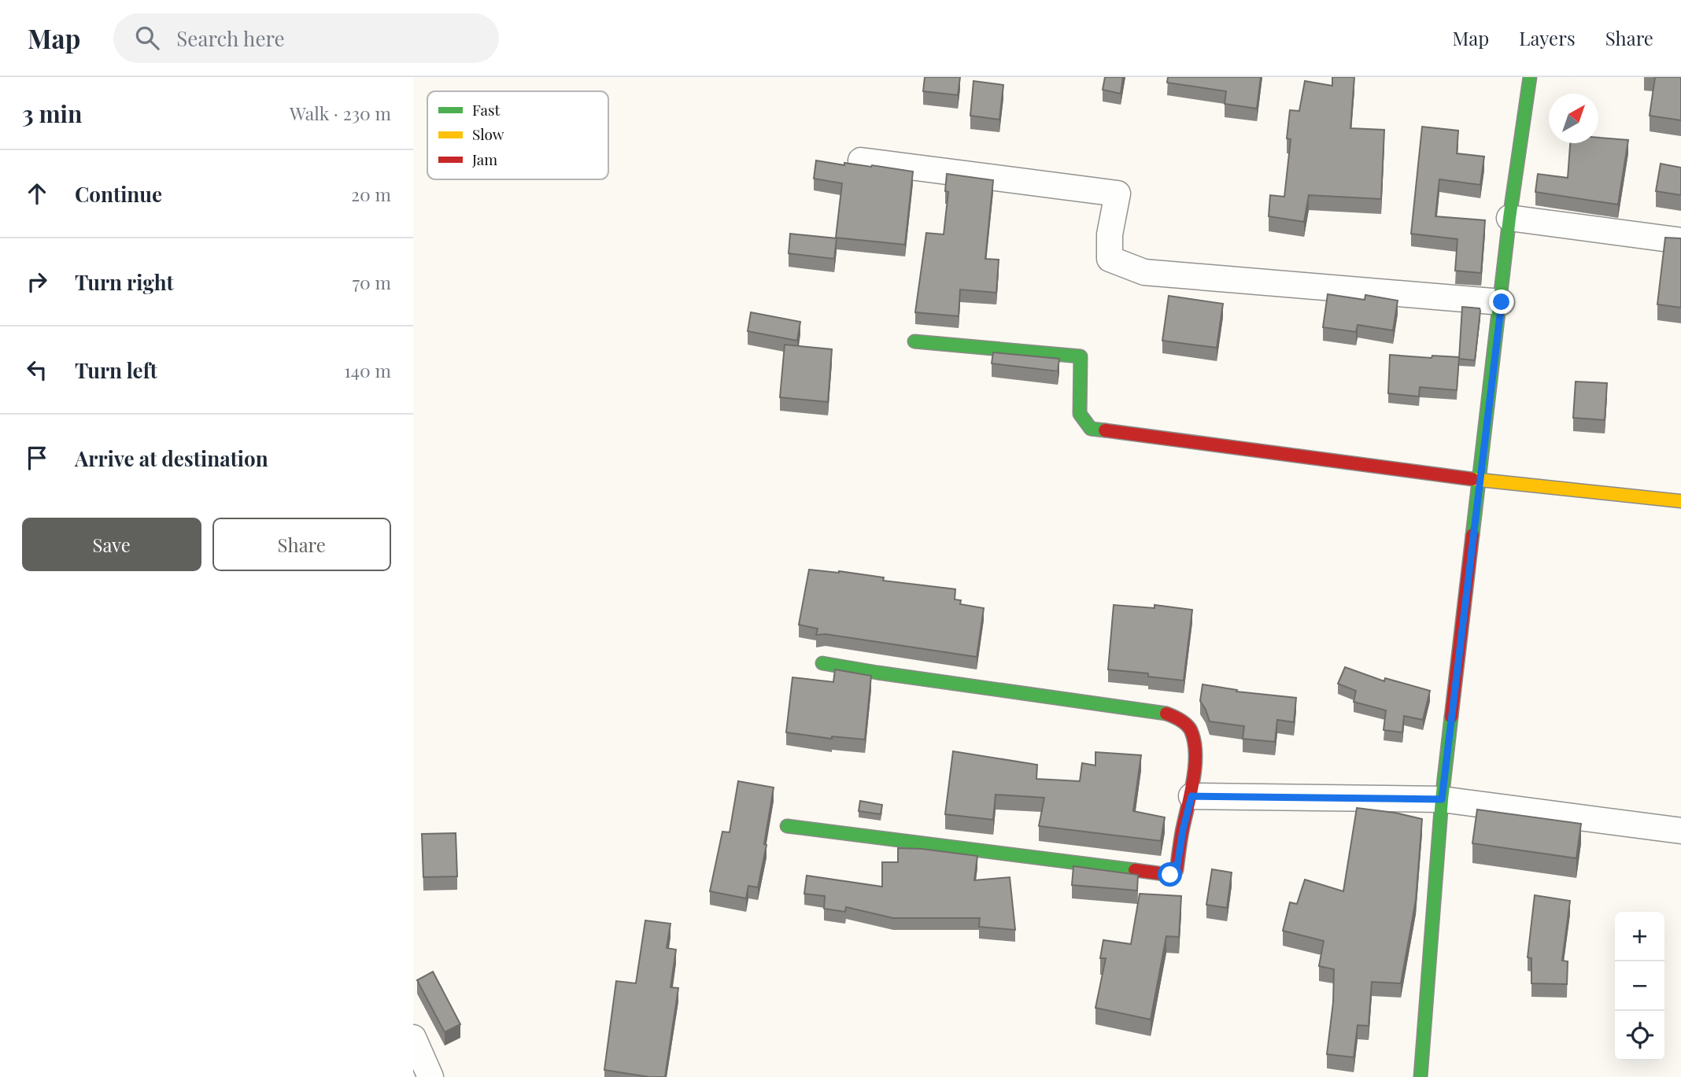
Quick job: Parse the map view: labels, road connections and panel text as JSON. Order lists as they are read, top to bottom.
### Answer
{
  "legend": ["Fast", "Slow", "Jam"],
  "north": "top right",
  "page": {
    "header": "Map",
    "search": "Search here",
    "nav": ["Map", "Layers", "Share"],
    "heading": ["3 min", "Walk · 230 m"],
    "list": [
      ["Continue", "20 m"],
      ["Turn right", "70 m"],
      ["Turn left", "140 m"],
      "Arrive at destination"
    ],
    "buttons": ["Save", "Share"],
    "map_buttons": ["+", "−"]
  }
}
